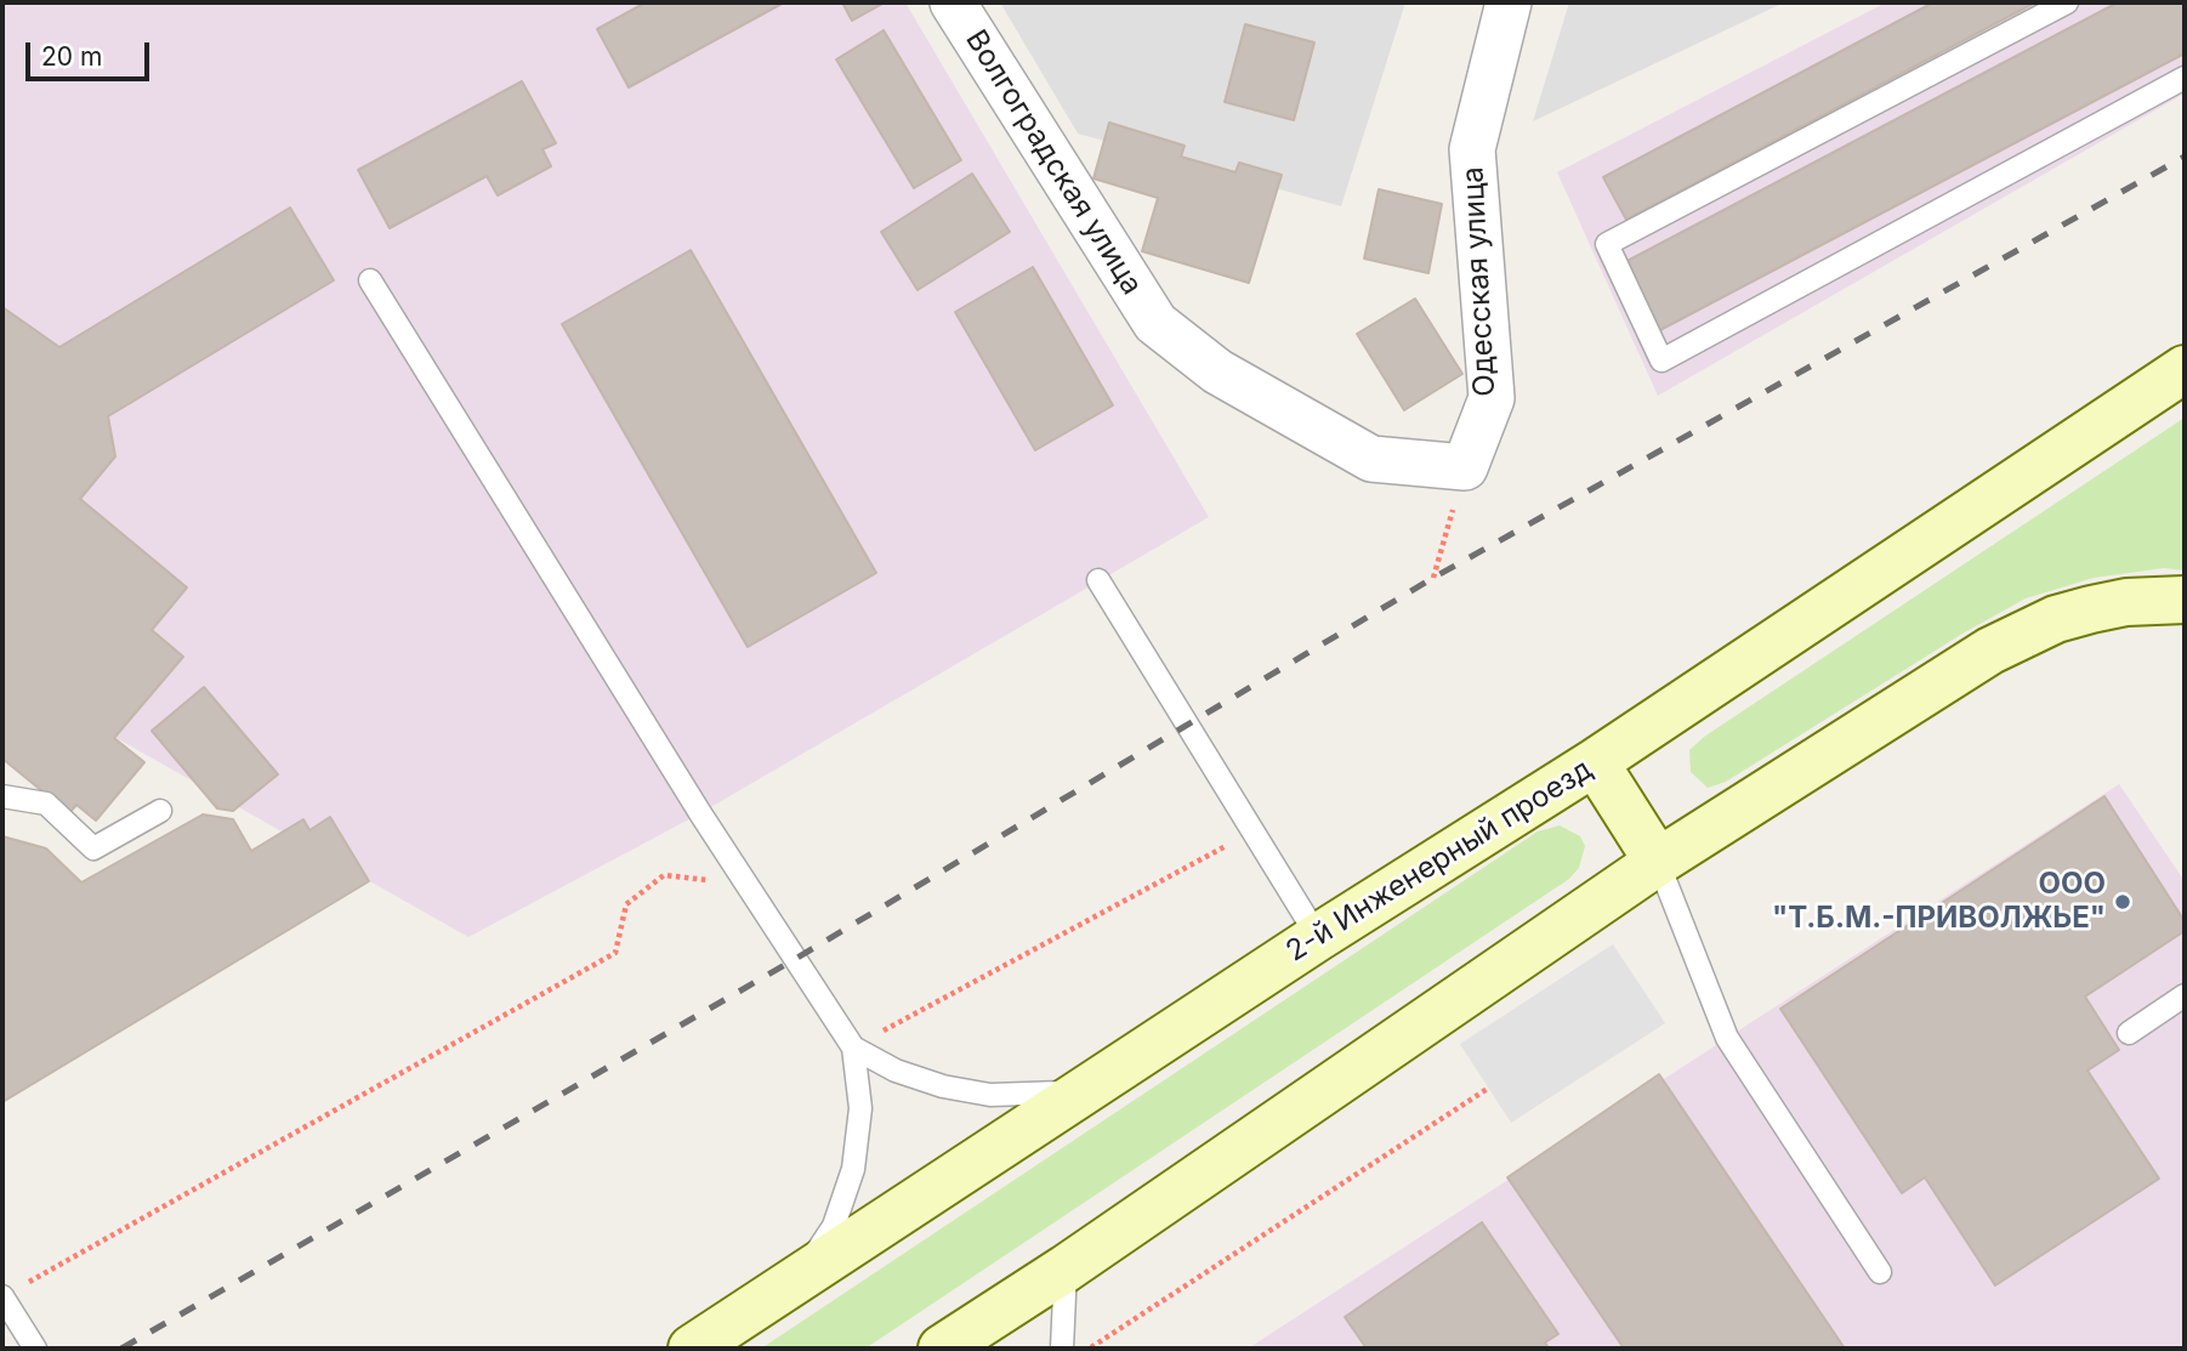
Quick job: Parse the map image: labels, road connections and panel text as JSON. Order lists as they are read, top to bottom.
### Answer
{
  "streets": {
    "main road": ["2-й Инженерный проезд"],
    "street": ["Волгоградская улица", "Одесская улица"]
  },
  "crossings": [
    ["Волгоградская улица", "Одесская улица"]
  ],
  "places": ["ООО \"Т.Б.М.-ПРИВОЛЖЬЕ\""],
  "scale_bar": "20 m"
}
